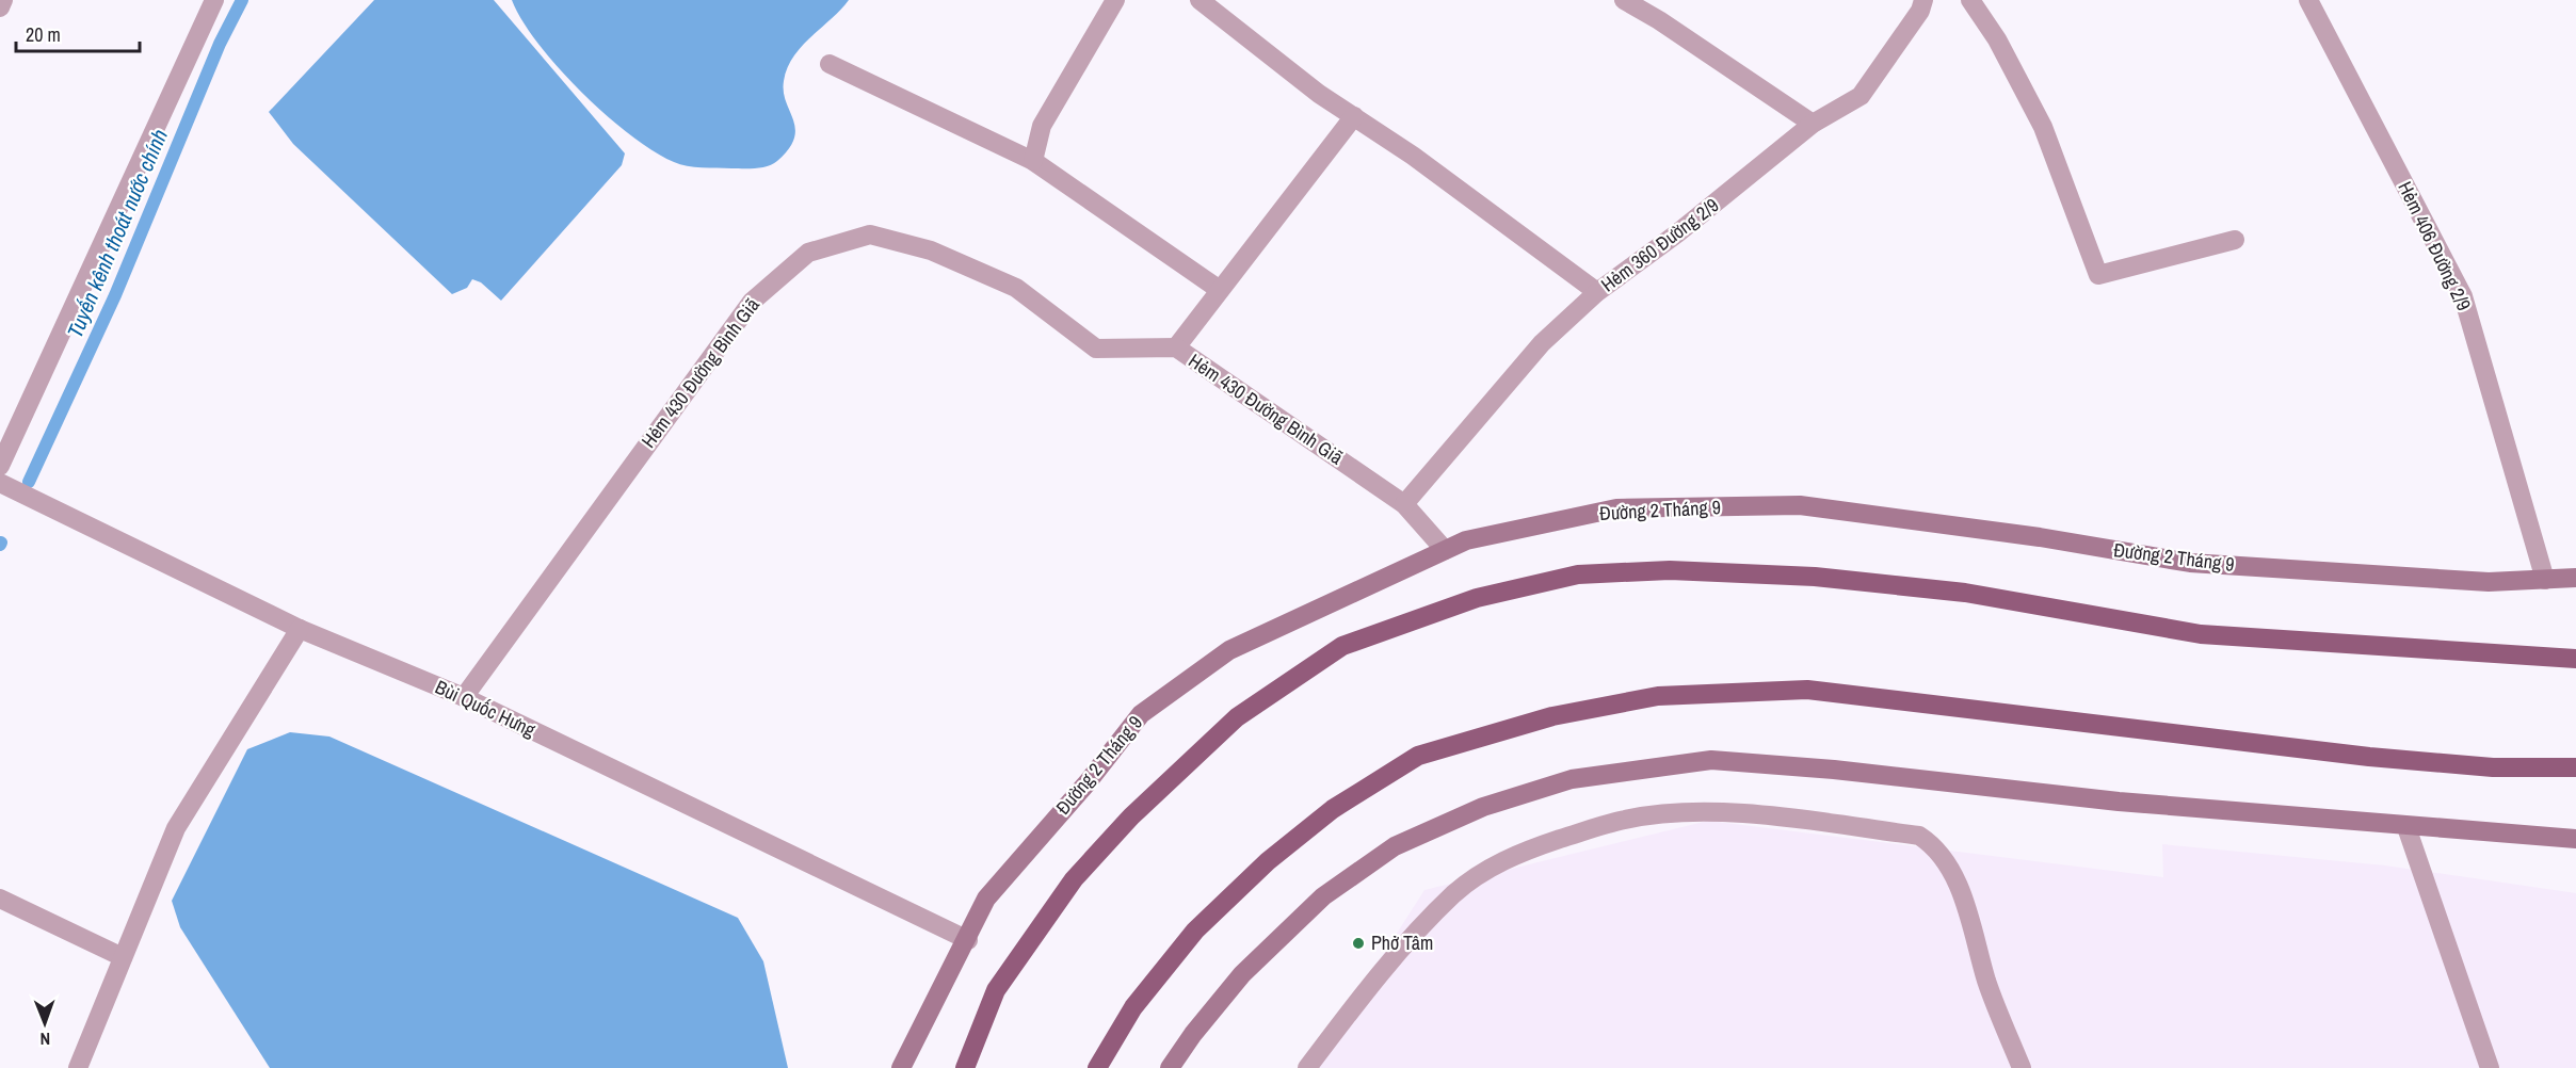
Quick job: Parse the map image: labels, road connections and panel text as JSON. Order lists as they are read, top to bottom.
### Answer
{
  "streets": {
    "main road": ["Đường 2 Tháng 9"],
    "street": [
      "Hẻm 360 Đường 2/9",
      "Hẻm 406 Đường 2/9",
      "Hẻm 430 Đường Bình Giã",
      "Bùi Quốc Hưng"
    ]
  },
  "crossings": [
    ["Hẻm 360 Đường 2/9", "Hẻm 430 Đường Bình Giã"],
    ["Hẻm 406 Đường 2/9", "Đường 2 Tháng 9"],
    ["Hẻm 430 Đường Bình Giã", "Đường 2 Tháng 9"],
    ["Hẻm 430 Đường Bình Giã", "Bùi Quốc Hưng"],
    ["Đường 2 Tháng 9", "Bùi Quốc Hưng"]
  ],
  "water": ["Tuyến kênh thoát nước chính"],
  "places": ["Phở Tâm"],
  "scale_bar": "20 m",
  "north": "bottom"
}
